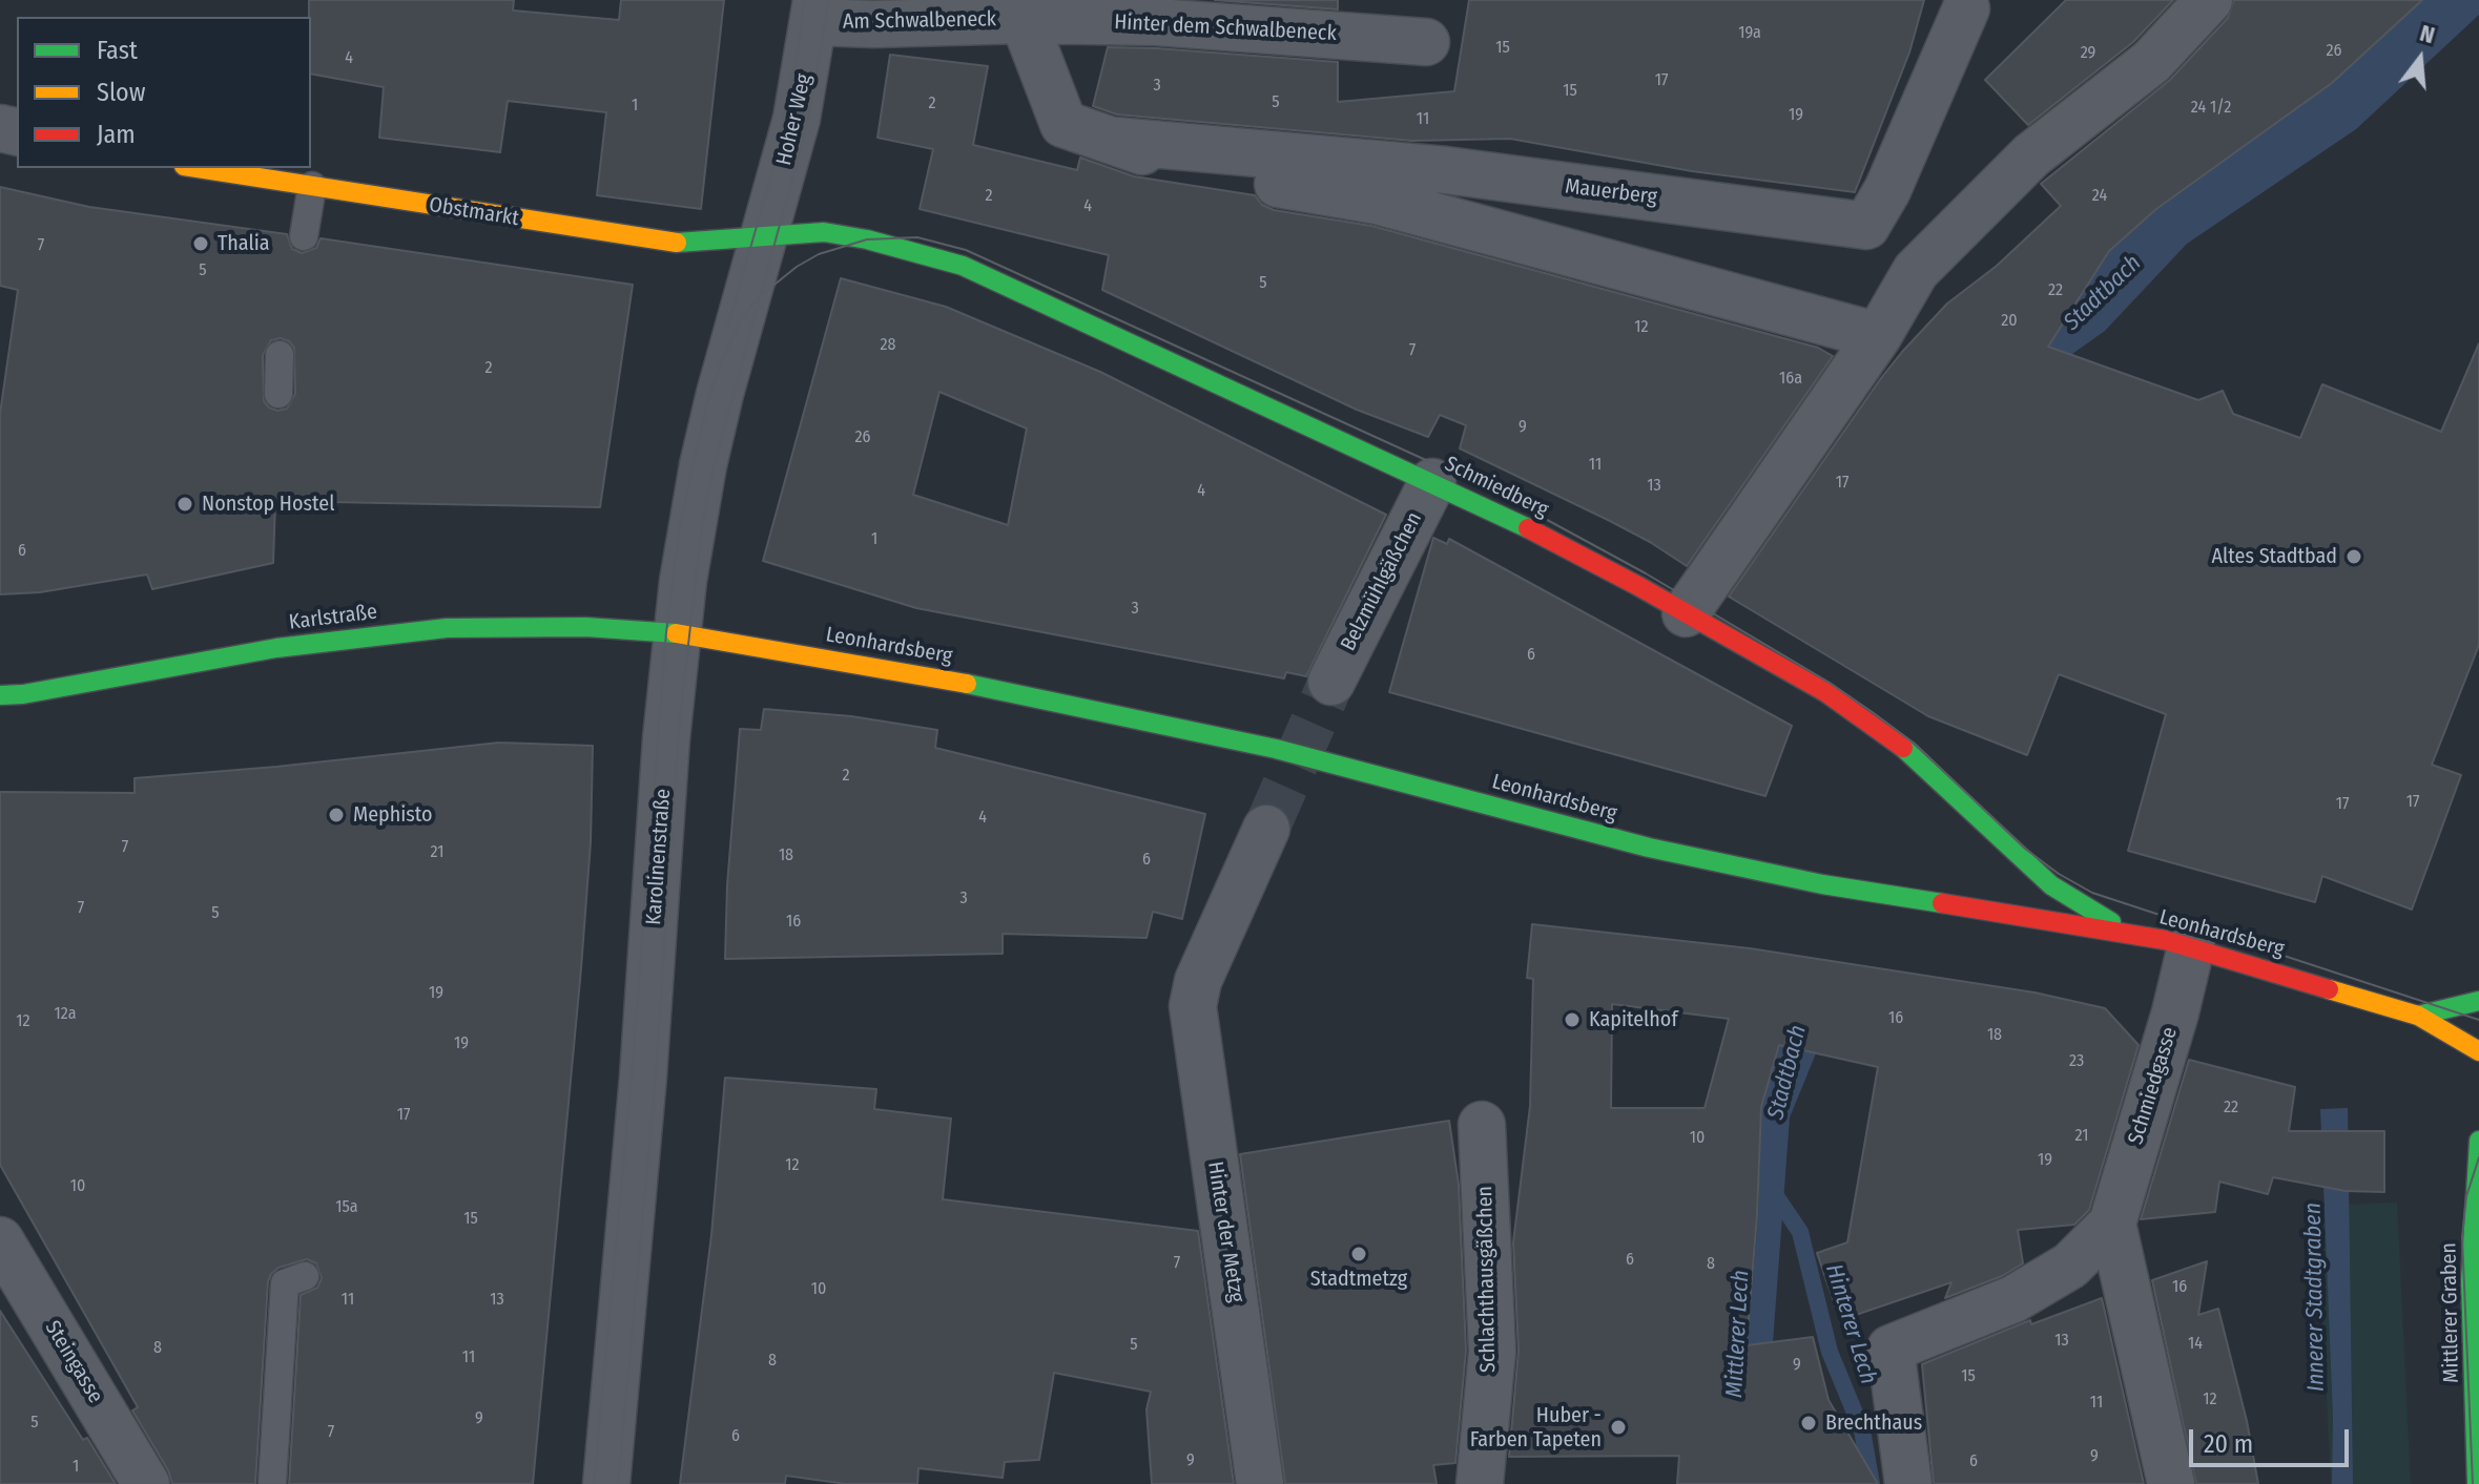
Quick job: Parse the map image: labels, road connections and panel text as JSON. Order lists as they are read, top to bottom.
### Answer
{
  "streets": {
    "street": [
      "Am Schwalbeneck",
      "Hinter dem Schwalbeneck",
      "Hoher Weg",
      "Mauerberg",
      "Obstmarkt",
      "Schmiedberg",
      "Belzmühlgäßchen",
      "Karlstraße",
      "Leonhardsberg",
      "Karolinenstraße",
      "Schmiedgasse",
      "Hinter der Metzg",
      "Schlachthausgäßchen",
      "Mittlerer Graben",
      "Steingasse"
    ]
  },
  "crossings": [
    ["Am Schwalbeneck", "Hinter dem Schwalbeneck"],
    ["Am Schwalbeneck", "Hoher Weg"],
    ["Am Schwalbeneck", "Mauerberg"],
    ["Hinter dem Schwalbeneck", "Mauerberg"],
    ["Hoher Weg", "Obstmarkt"],
    ["Hoher Weg", "Schmiedberg"],
    ["Hoher Weg", "Karolinenstraße"],
    ["Obstmarkt", "Schmiedberg"],
    ["Obstmarkt", "Karolinenstraße"],
    ["Schmiedberg", "Belzmühlgäßchen"],
    ["Schmiedberg", "Leonhardsberg"],
    ["Schmiedberg", "Karolinenstraße"],
    ["Karlstraße", "Leonhardsberg"],
    ["Karlstraße", "Karolinenstraße"],
    ["Leonhardsberg", "Karolinenstraße"],
    ["Leonhardsberg", "Schmiedgasse"]
  ],
  "water": [
    "Stadtbach",
    "Innerer Stadtgraben",
    "Hinterer Lech",
    "Mittlerer Lech"
  ],
  "places": [
    "Thalia",
    "Nonstop Hostel",
    "Altes Stadtbad",
    "Mephisto",
    "Kapitelhof",
    "Stadtmetzg",
    "Brechthaus",
    "Huber - Farben Tapeten"
  ],
  "house_numbers": [
    "19a",
    "15",
    "26",
    "29",
    "4",
    "17",
    "3",
    "15",
    "5",
    "2",
    "1",
    "24 1/2",
    "19",
    "11",
    "2",
    "24",
    "4",
    "7",
    "5",
    "5",
    "22",
    "20",
    "12",
    "28",
    "7",
    "2",
    "16a",
    "9",
    "26",
    "11",
    "17",
    "13",
    "4",
    "1",
    "6",
    "3",
    "6",
    "2",
    "17",
    "17",
    "4",
    "7",
    "21",
    "18",
    "6",
    "3",
    "7",
    "5",
    "16",
    "19",
    "12a",
    "16",
    "12",
    "18",
    "19",
    "23",
    "22",
    "17",
    "21",
    "10",
    "19",
    "12",
    "10",
    "15a",
    "15",
    "6",
    "7",
    "8",
    "16",
    "10",
    "11",
    "13",
    "13",
    "14",
    "5",
    "8",
    "11",
    "8",
    "9",
    "15",
    "12",
    "11",
    "9",
    "5",
    "7",
    "6",
    "9",
    "9",
    "6",
    "1"
  ],
  "legend": ["Fast", "Slow", "Jam"],
  "scale_bar": "20 m",
  "north": "top"
}
